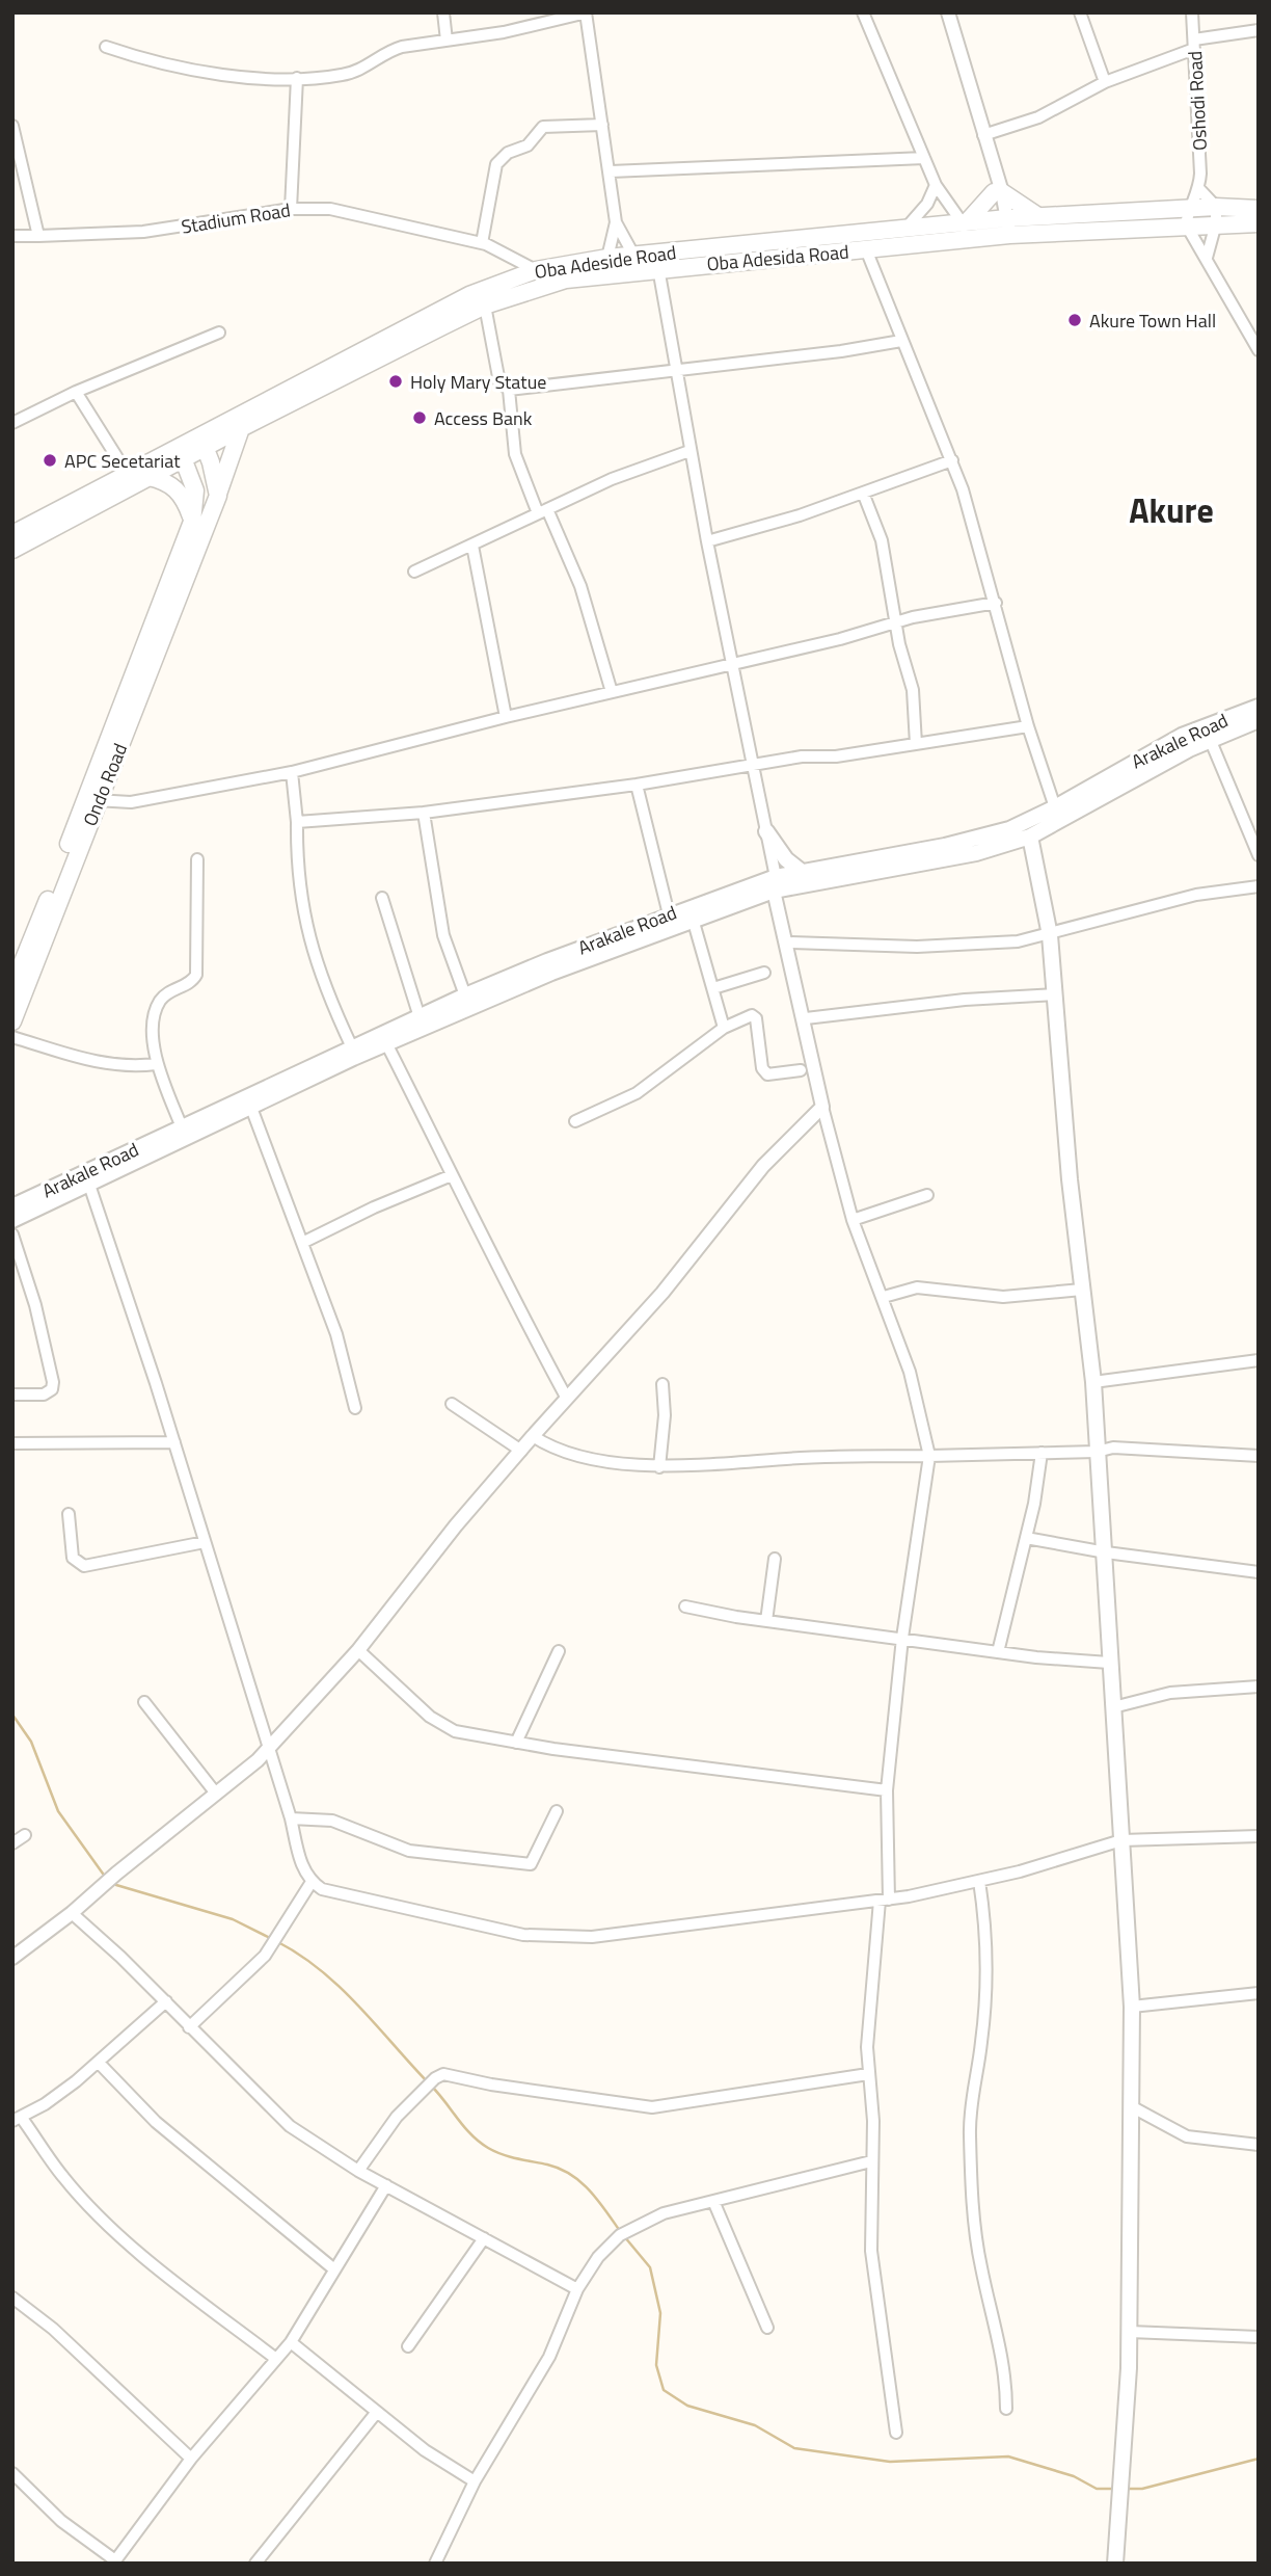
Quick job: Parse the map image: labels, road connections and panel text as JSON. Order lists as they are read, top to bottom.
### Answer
{
  "streets": {
    "main road": [
      "Oba Adesida Road",
      "Oba Adeside Road",
      "Arakale Road",
      "Ondo Road"
    ],
    "street": ["Oshodi Road", "Stadium Road"]
  },
  "crossings": [
    ["Stadium Road", "Oba Adeside Road"],
    ["Oba Adesida Road", "Oba Adeside Road"],
    ["Oba Adesida Road", "Ondo Road"]
  ],
  "districts": ["Akure"],
  "places": [
    "Akure Town Hall",
    "Holy Mary Statue",
    "Access Bank",
    "APC Secetariat"
  ]
}
